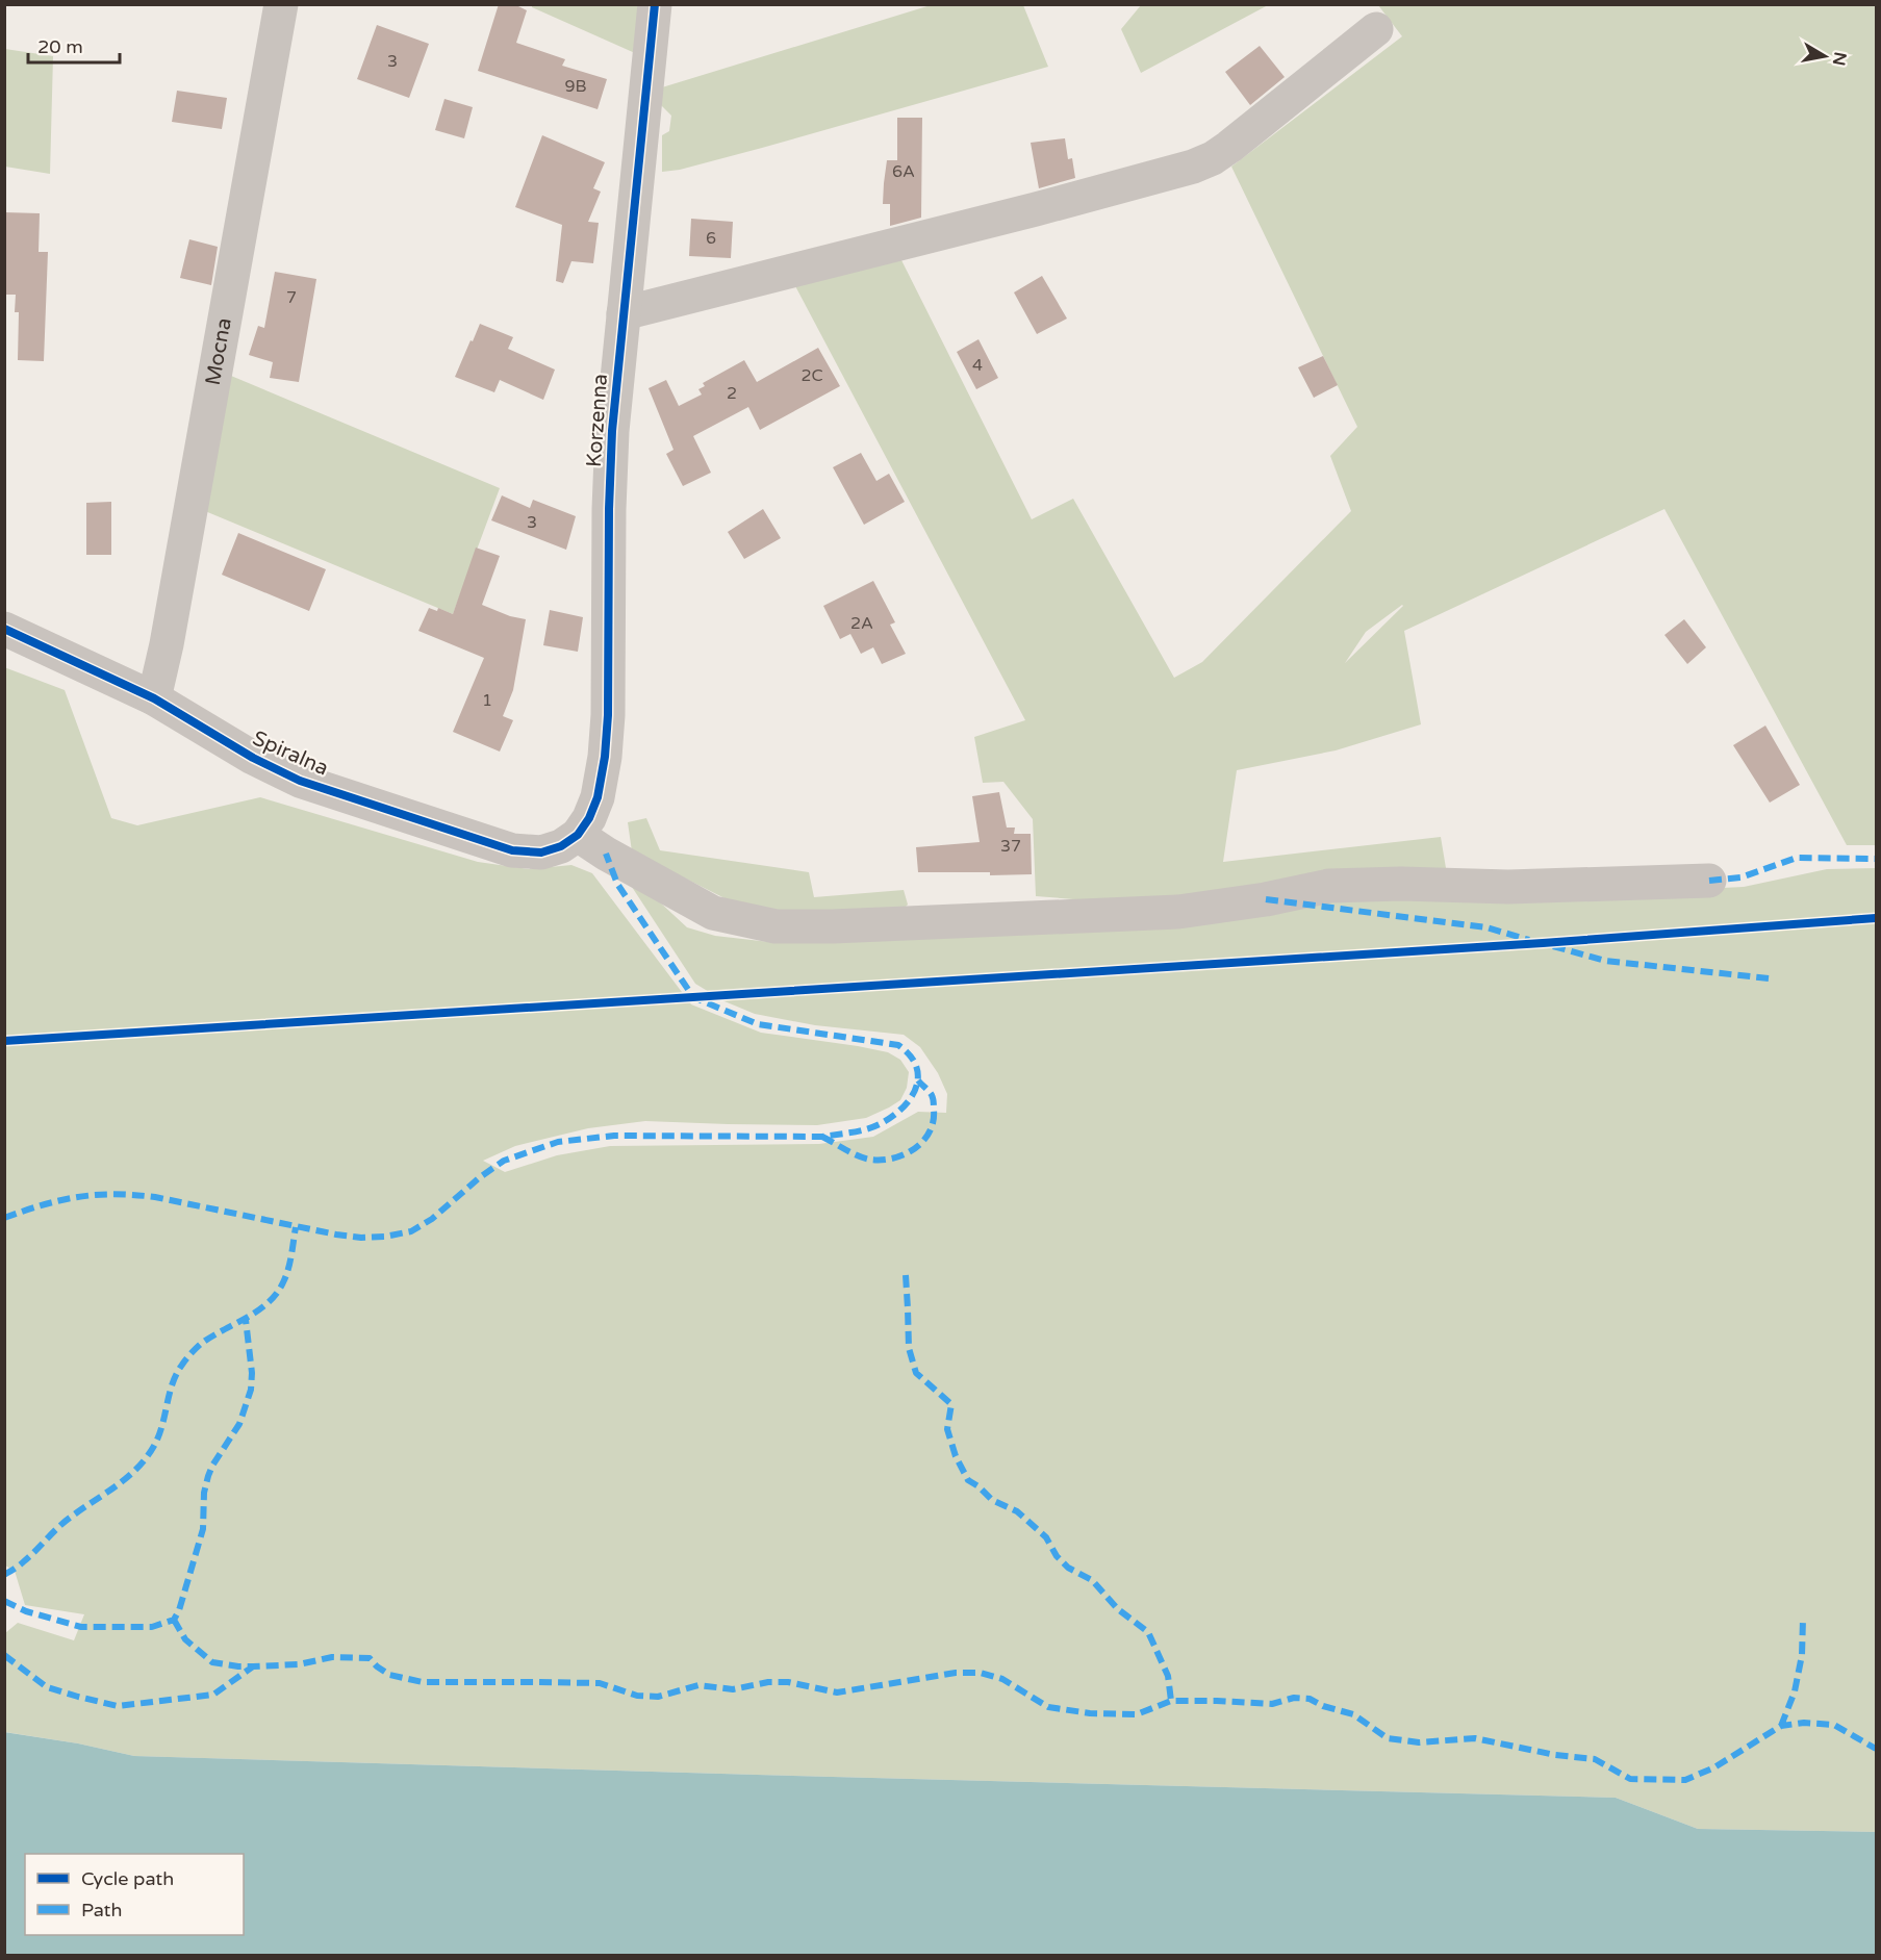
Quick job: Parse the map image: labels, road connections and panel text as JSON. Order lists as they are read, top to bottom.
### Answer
{
  "streets": {
    "street": ["Mocna", "Korzenna", "Spiralna"]
  },
  "crossings": [
    ["Mocna", "Spiralna"],
    ["Korzenna", "Spiralna"]
  ],
  "house_numbers": [
    "3",
    "9B",
    "6A",
    "6",
    "7",
    "4",
    "2C",
    "2",
    "3",
    "2A",
    "1",
    "37"
  ],
  "legend": ["Cycle path", "Path"],
  "scale_bar": "20 m",
  "north": "right"
}
